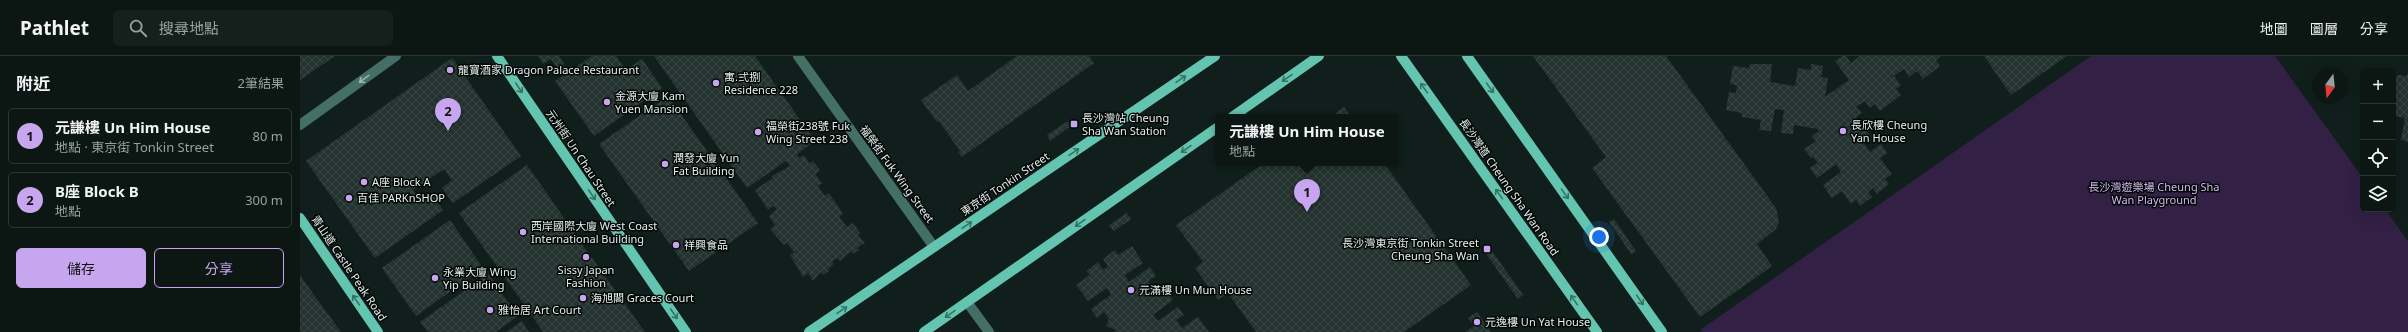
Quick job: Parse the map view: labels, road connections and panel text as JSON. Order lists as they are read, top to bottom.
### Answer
{
  "streets": {
    "main road": [
      "元州街 Un Chau Street",
      "東京街 Tonkin Street",
      "長沙灣道 Cheung Sha Wan Road",
      "青山道 Castle Peak Road"
    ],
    "street": ["福榮街 Fuk Wing Street"]
  },
  "crossings": [
    ["福榮街 Fuk Wing Street", "東京街 Tonkin Street"]
  ],
  "one_way": ["元州街 Un Chau Street", "青山道 Castle Peak Road"],
  "parks": ["長沙灣遊樂場 Cheung Sha Wan Playground"],
  "places": {
    "other": [
      "龍寶酒家 Dragon Palace Restaurant",
      "寓.弍捌 Residence 228",
      "金源大廈 Kam Yuen Mansion",
      "長欣樓 Cheung Yan House",
      "福榮街238號 Fuk Wing Street 238",
      "潤發大廈 Yun Fat Building",
      "A座 Block A",
      "百佳 PARKnSHOP",
      "西岸國際大廈 West Coast International Building",
      "祥興食品",
      "Sissy Japan Fashion",
      "永業大廈 Wing Yip Building",
      "元滿樓 Un Mun House",
      "海旭閣 Graces Court",
      "雅怡居 Art Court",
      "元逸樓 Un Yat House"
    ],
    "transit": ["長沙灣站 Cheung Sha Wan Station", "長沙灣東京街 Tonkin Street Cheung Sha Wan"]
  },
  "north": "bottom",
  "page": {
    "header": "Pathlet",
    "search": "搜尋地點",
    "nav": ["地圖", "圖層", "分享"],
    "heading": ["附近", "2筆結果"],
    "map_buttons": ["+", "−"],
    "pins": ["2", "1"],
    "list": [
      {
        "mark": "1",
        "name": "元謙樓 Un Him House",
        "note": "地點 · 東京街 Tonkin Street",
        "value": "80 m"
      },
      {
        "mark": "2",
        "name": "B座 Block B",
        "note": "地點",
        "value": "300 m"
      }
    ],
    "popup": ["元謙樓 Un Him House", "地點"],
    "buttons": ["儲存", "分享"]
  }
}
